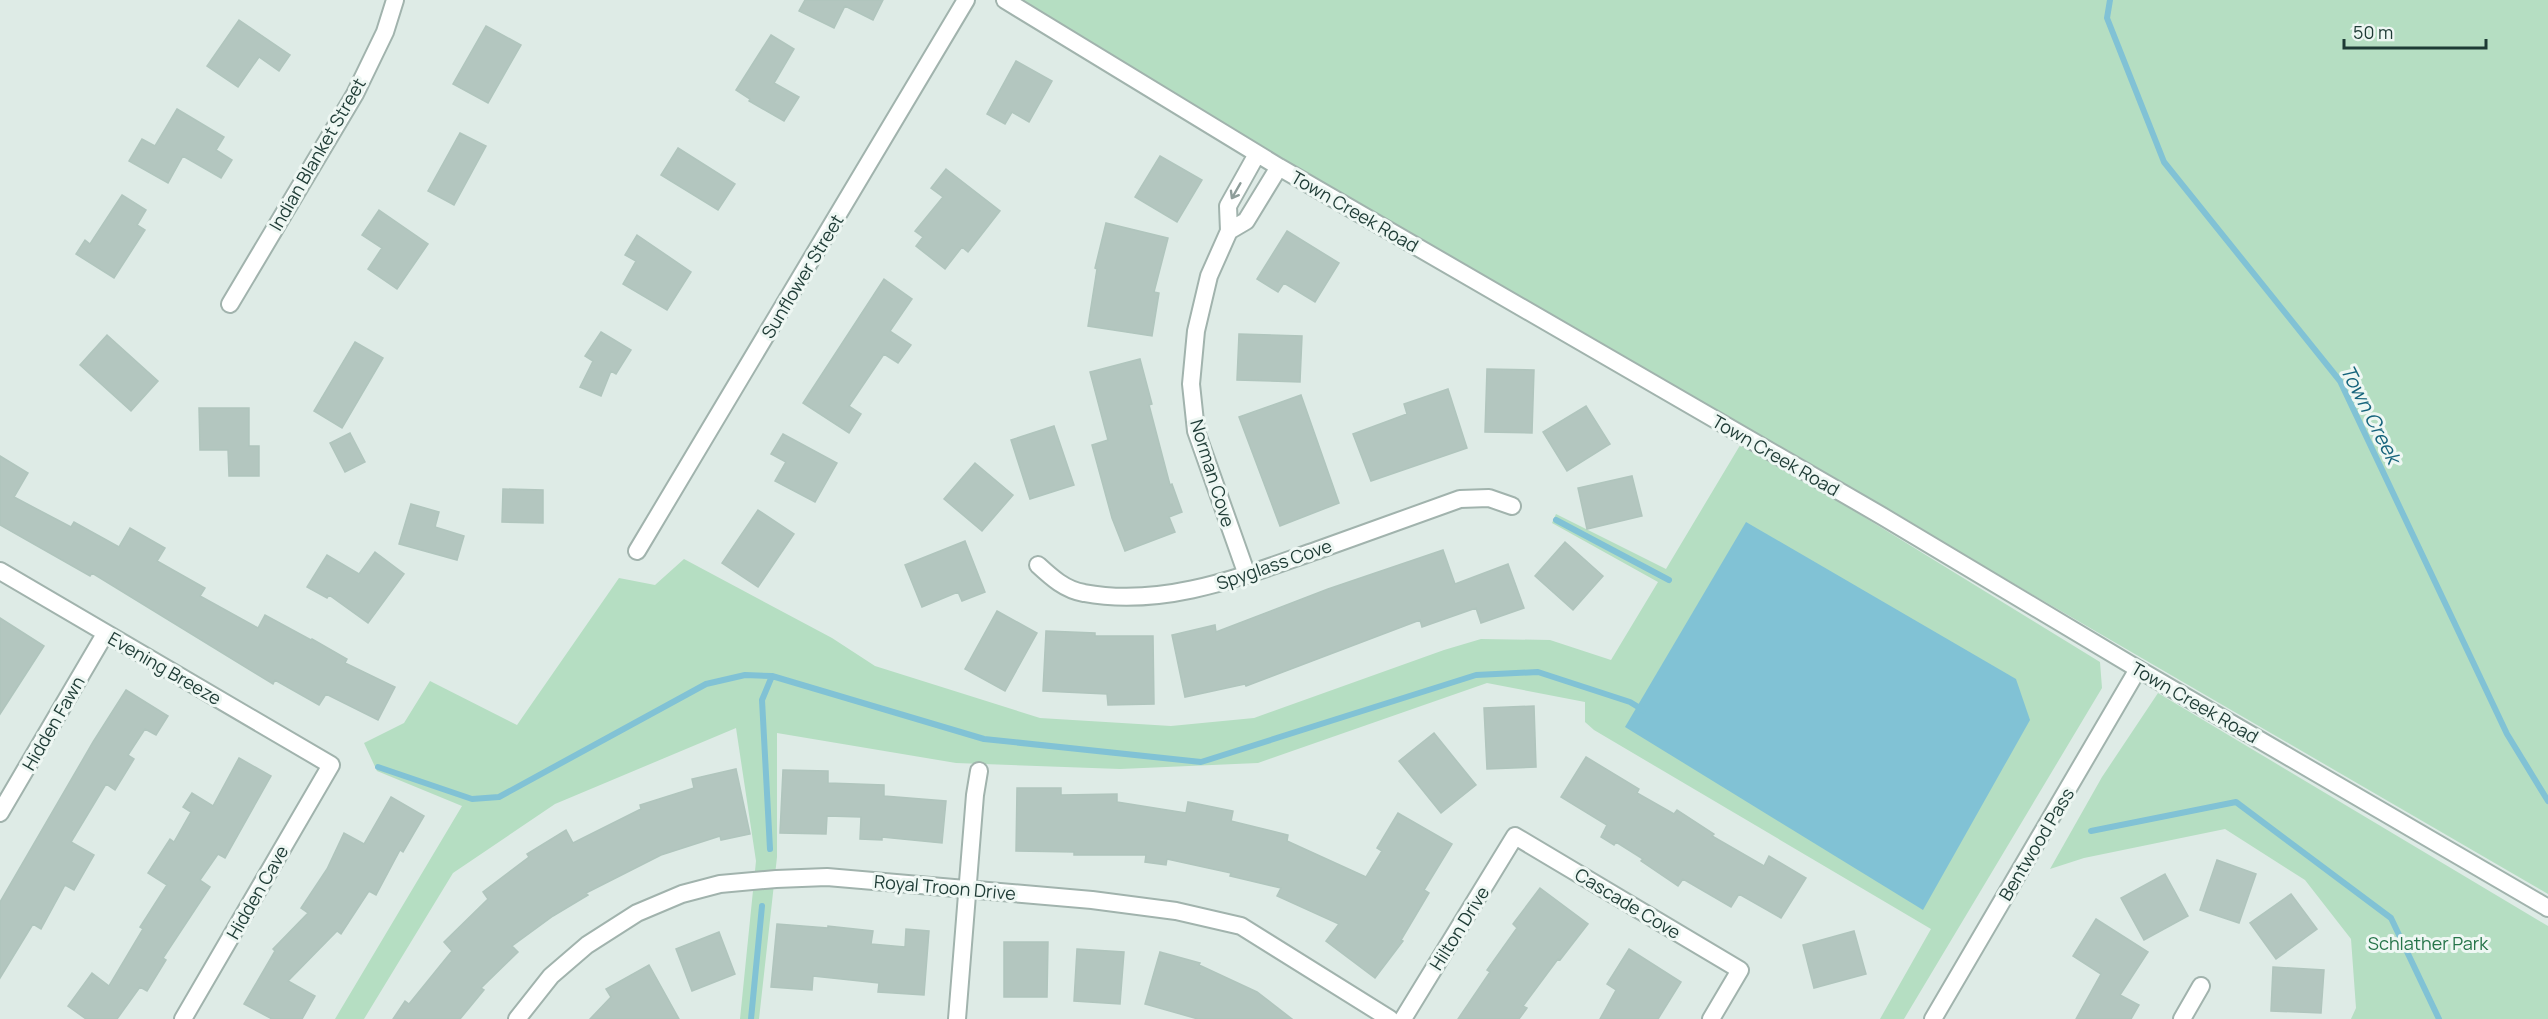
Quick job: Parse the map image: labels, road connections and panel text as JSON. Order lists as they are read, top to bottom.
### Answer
{
  "streets": {
    "street": [
      "Indian Blanket Street",
      "Town Creek Road",
      "Sunflower Street",
      "Norman Cove",
      "Spyglass Cove",
      "Evening Breeze",
      "Hidden Fawn",
      "Bentwood Pass",
      "Royal Troon Drive",
      "Hidden Cave",
      "Cascade Cove",
      "Hilton Drive"
    ]
  },
  "crossings": [
    ["Town Creek Road", "Norman Cove"],
    ["Town Creek Road", "Bentwood Pass"],
    ["Norman Cove", "Spyglass Cove"],
    ["Evening Breeze", "Hidden Fawn"],
    ["Evening Breeze", "Hidden Cave"],
    ["Cascade Cove", "Hilton Drive"]
  ],
  "water": ["Town Creek"],
  "parks": ["Schlather Park"],
  "scale_bar": "50 m"
}
